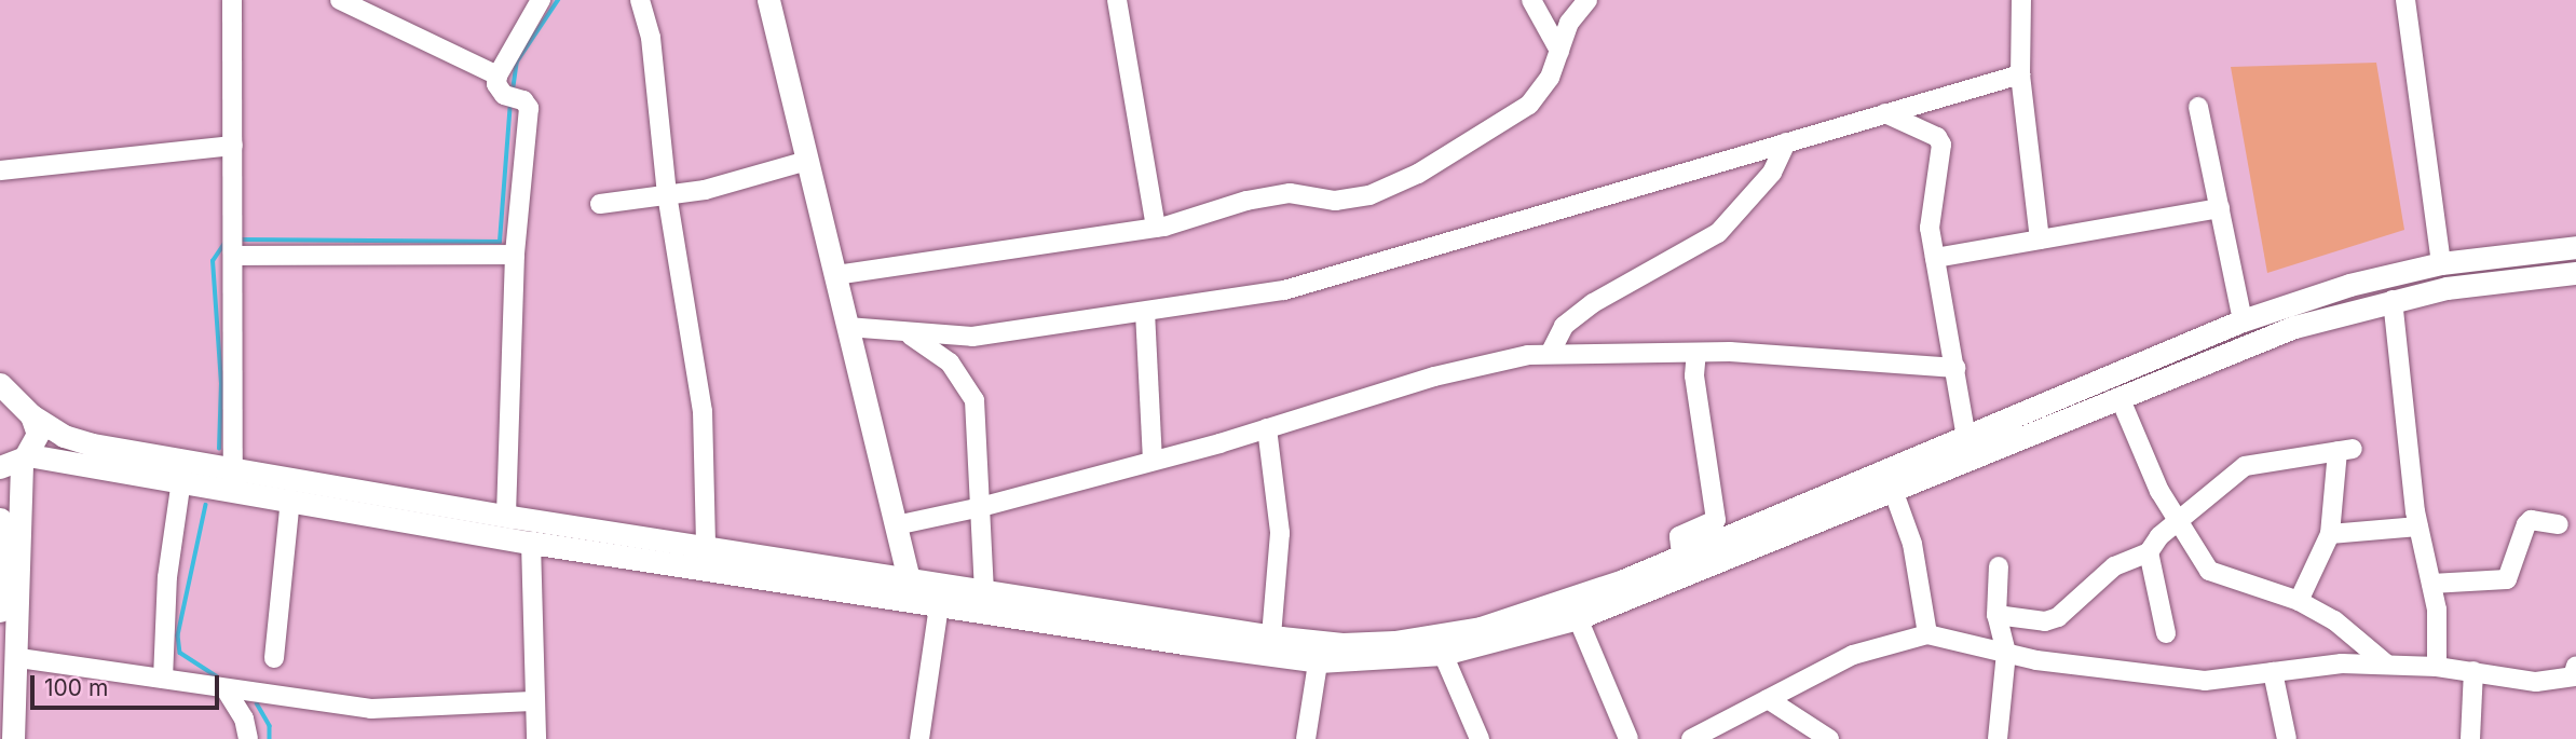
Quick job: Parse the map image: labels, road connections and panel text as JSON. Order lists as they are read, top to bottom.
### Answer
{
  "scale_bar": "100 m"
}
